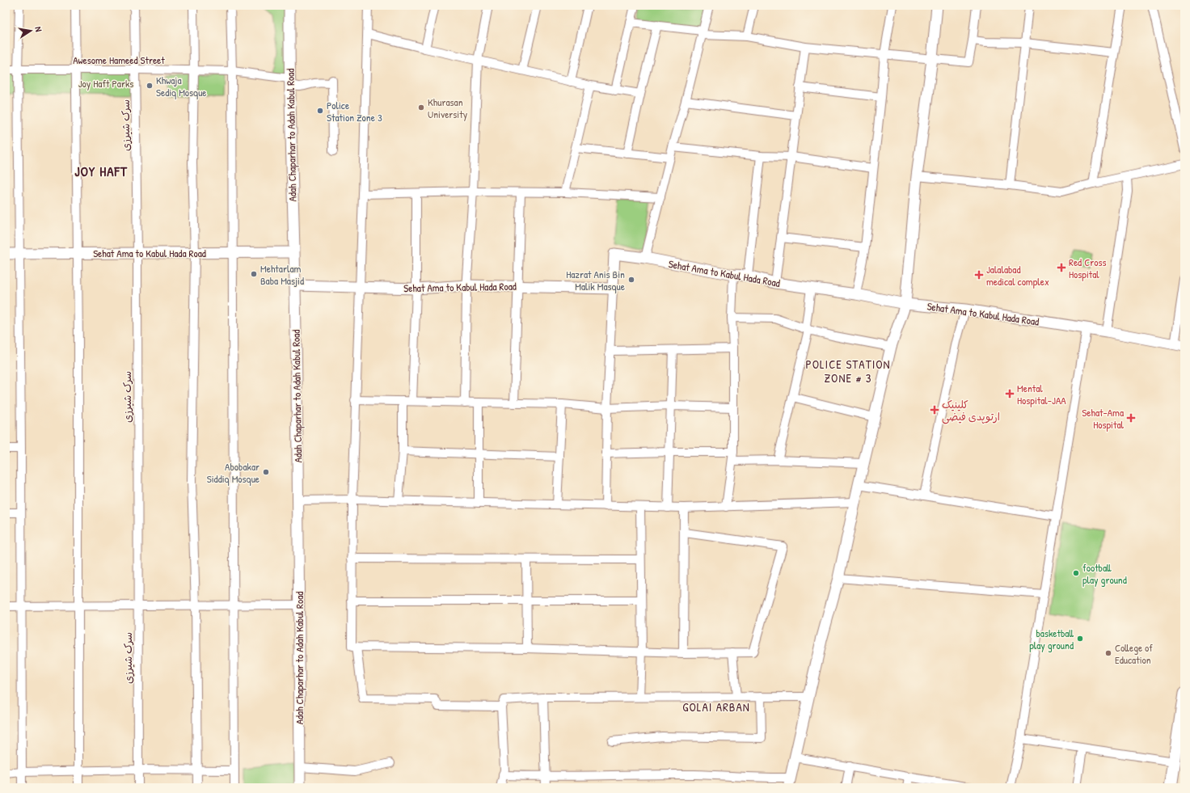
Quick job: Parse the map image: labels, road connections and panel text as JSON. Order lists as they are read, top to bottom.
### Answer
{
  "streets": {
    "main road": ["Adah Chaparhar to Adah Kabul Road", "Sehat Ama to Kabul Hada Road"],
    "street": ["Awesome Hameed Street", "سرک شیرزی"]
  },
  "crossings": [
    ["Awesome Hameed Street", "سرک شیرزی"],
    ["Awesome Hameed Street", "Adah Chaparhar to Adah Kabul Road"],
    ["سرک شیرزی", "Sehat Ama to Kabul Hada Road"],
    ["Adah Chaparhar to Adah Kabul Road", "Sehat Ama to Kabul Hada Road"]
  ],
  "districts": ["JOY HAFT", "POLICE STATION ZONE # 3", "GOLAI ARBAN"],
  "parks": ["Joy Haft Parks"],
  "places": {
    "other": [
      "Khwaja Sediq Mosque",
      "Khurasan University",
      "Police Station Zone 3",
      "Mehtarlam Baba Masjid",
      "Hazrat Anis Bin Malik Masque",
      "Abobakar Siddiq Mosque",
      "football play ground",
      "basketball play ground",
      "College of Education"
    ],
    "health": [
      "Red Cross Hospital",
      "Jalalabad medical complex",
      "Mental Hospital-JAA",
      "کلینیک ارتوپدی فیضی",
      "Sehat-Ama Hospital"
    ]
  },
  "north": "right"
}
